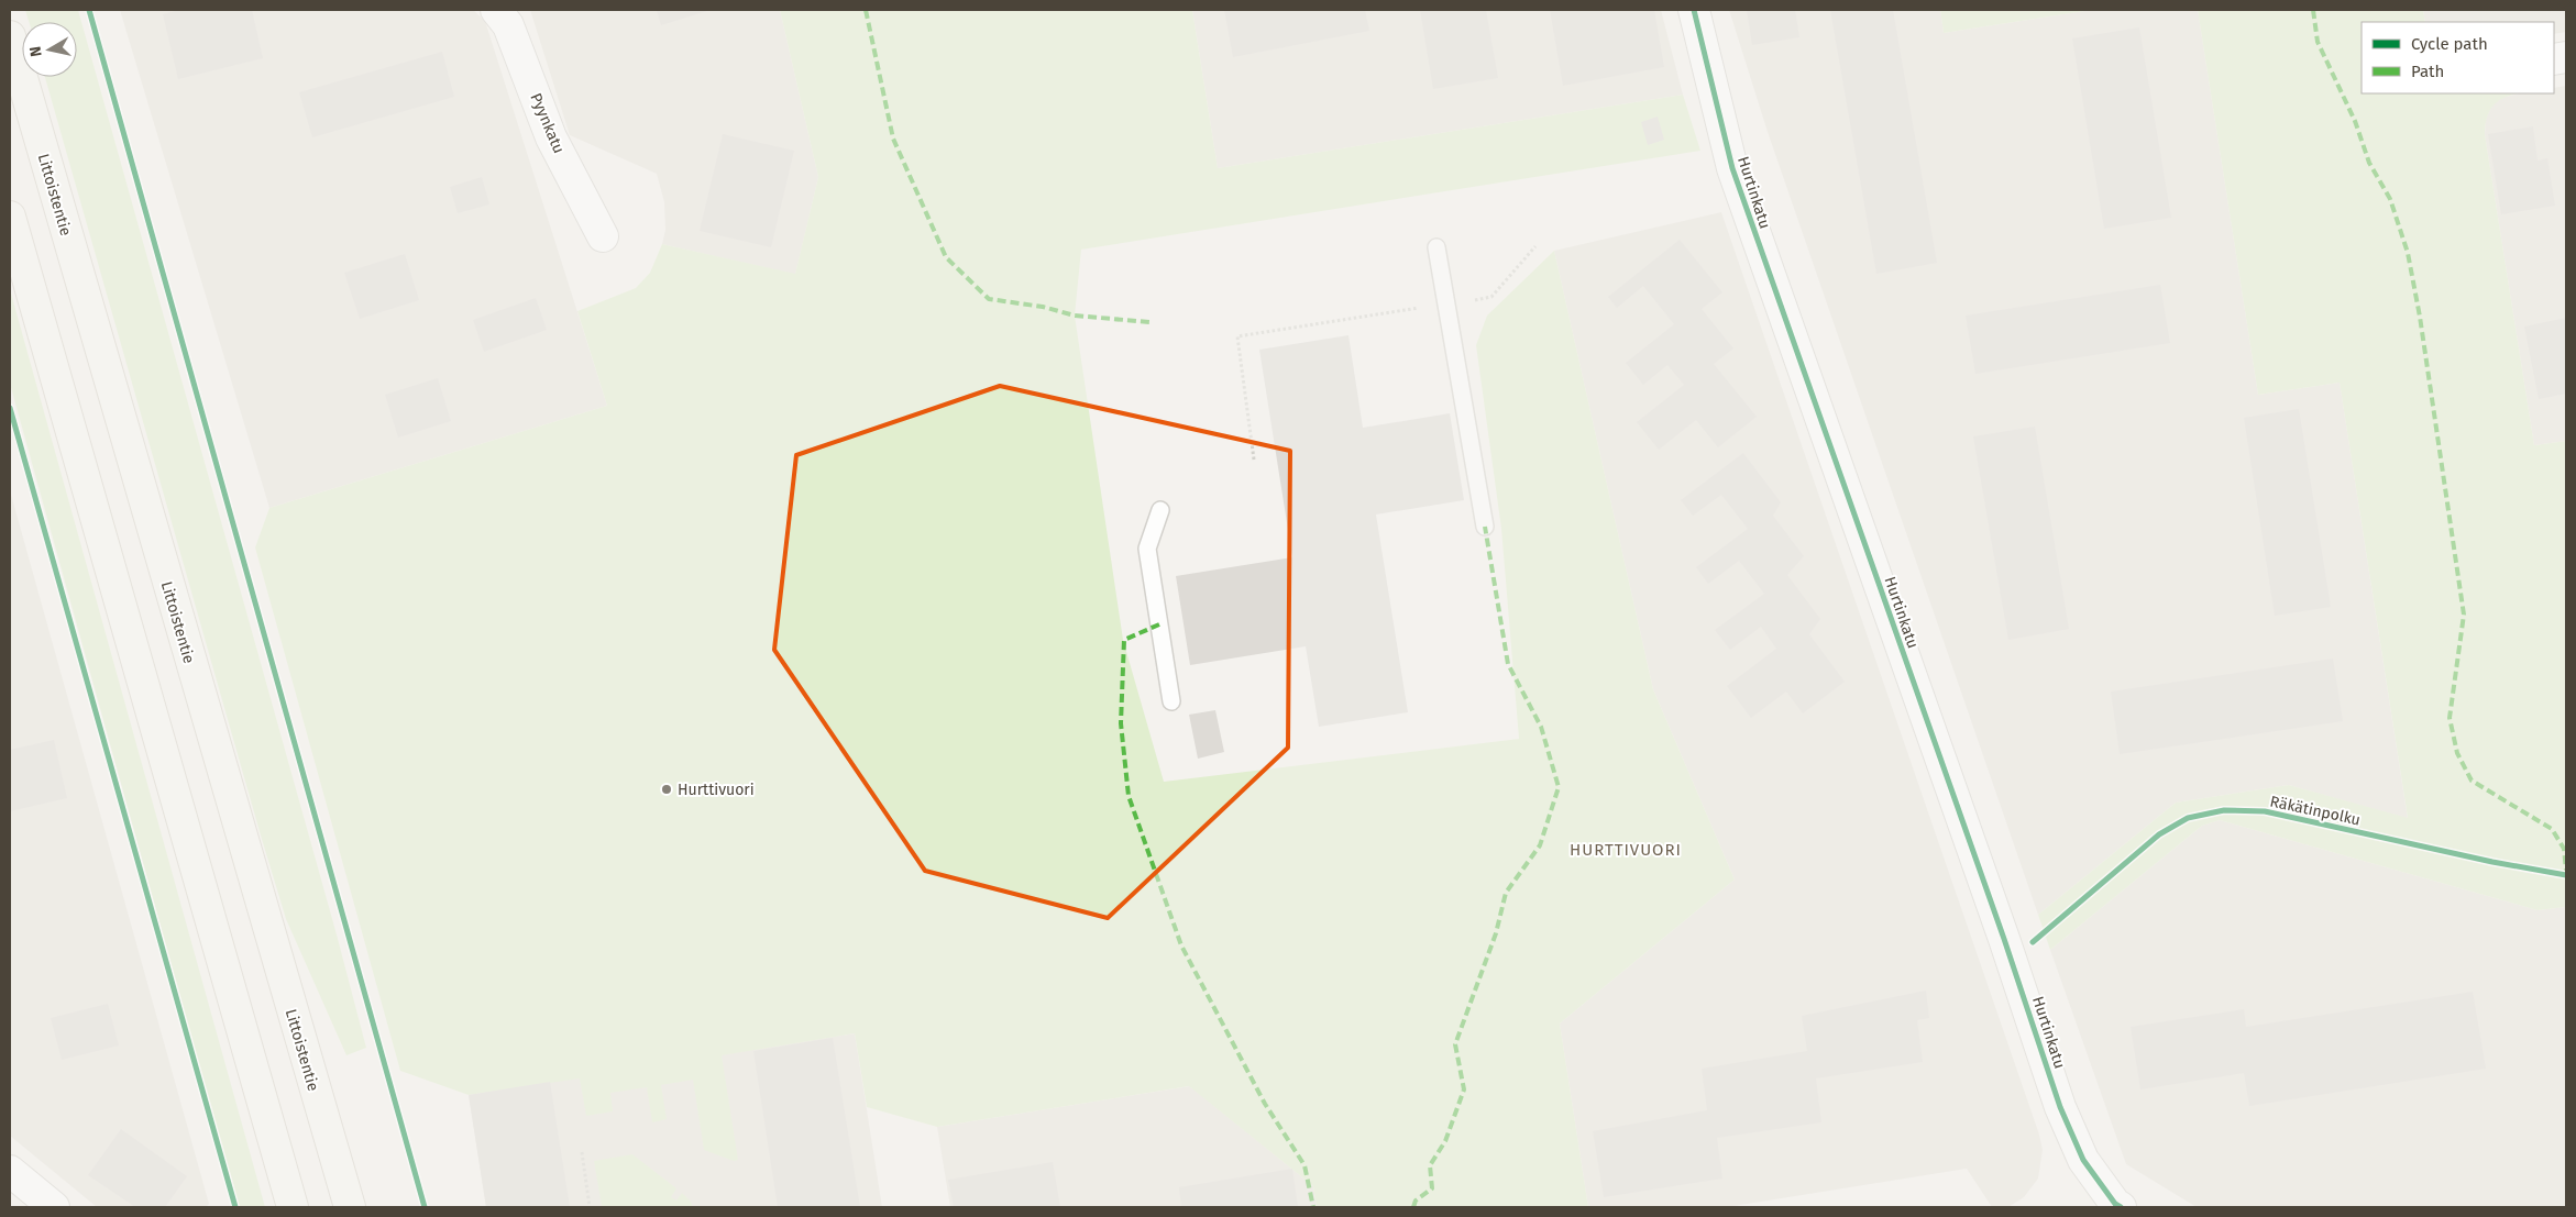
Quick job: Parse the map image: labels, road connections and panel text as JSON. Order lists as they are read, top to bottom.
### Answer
{
  "streets": {
    "main road": ["Littoistentie"],
    "street": ["Pyynkatu", "Hurtinkatu"],
    "cycle path": ["Räkätinpolku"]
  },
  "districts": ["HURTTIVUORI"],
  "places": ["Hurttivuori"],
  "legend": ["Cycle path", "Path"],
  "north": "left"
}
